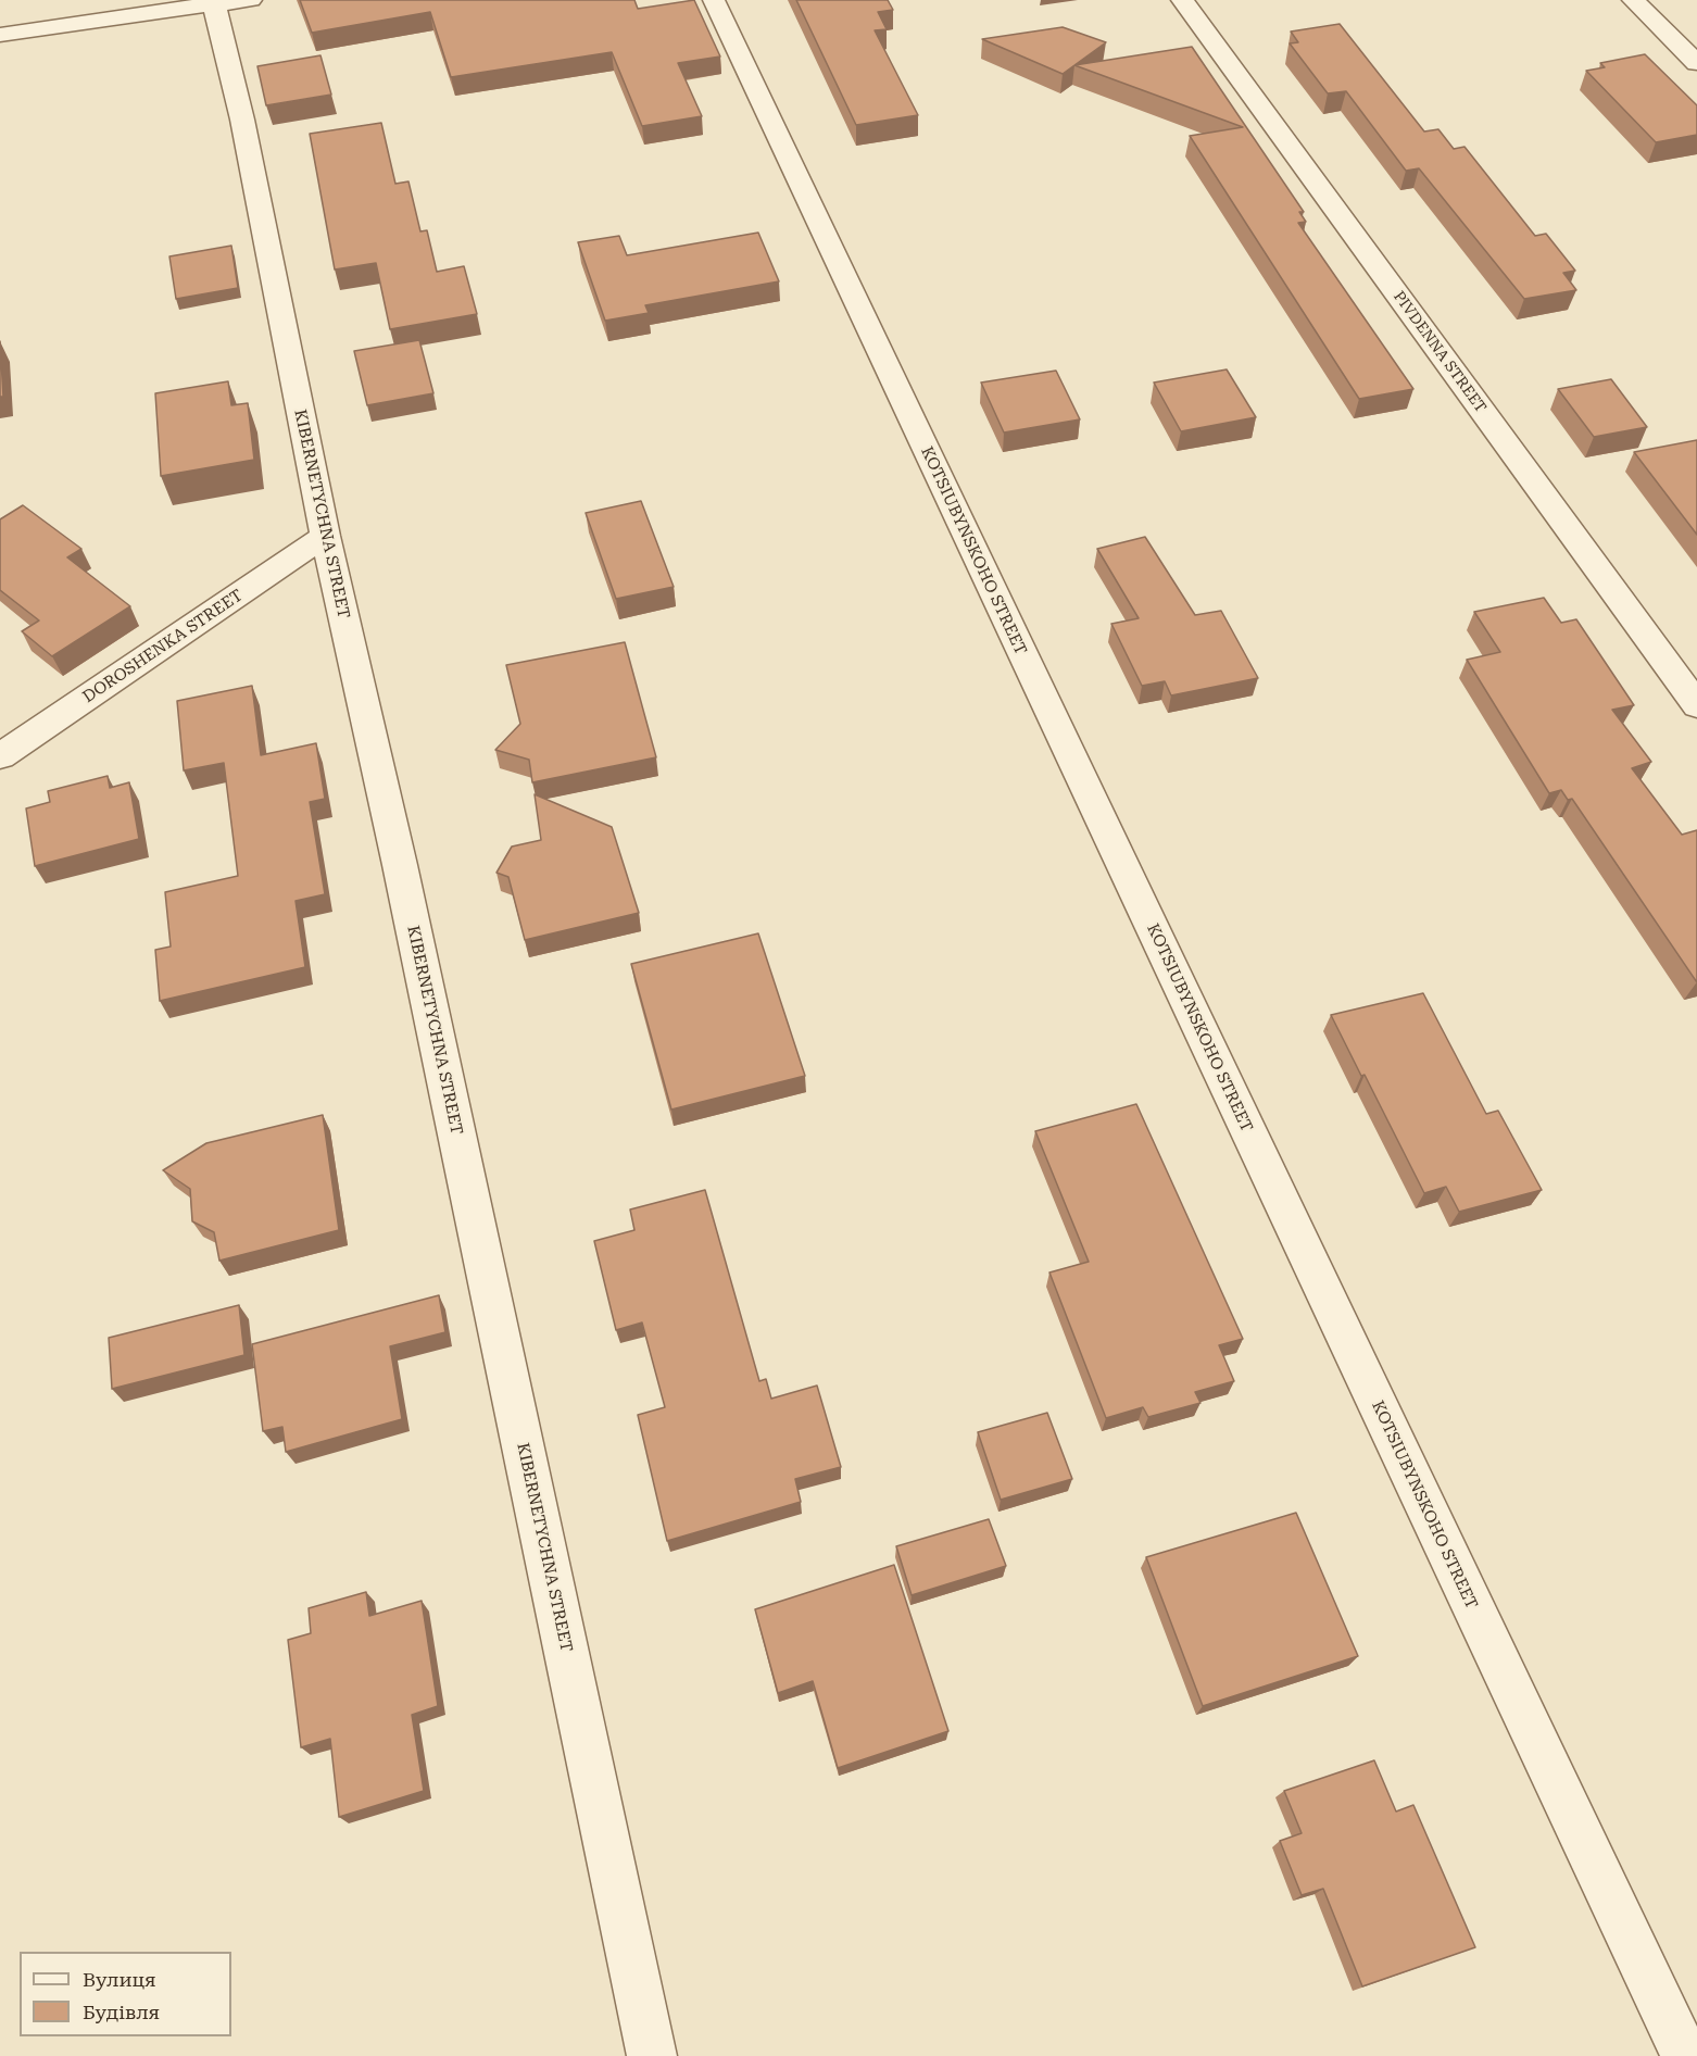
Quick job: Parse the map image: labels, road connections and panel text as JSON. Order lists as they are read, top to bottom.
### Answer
{
  "streets": {
    "street": [
      "PIVDENNA STREET",
      "KIBERNETYCHNA STREET",
      "KOTSIUBYNSKOHO STREET",
      "DOROSHENKA STREET"
    ]
  },
  "crossings": [
    ["KIBERNETYCHNA STREET", "DOROSHENKA STREET"]
  ],
  "legend": ["Вулиця", "Будівля"]
}
